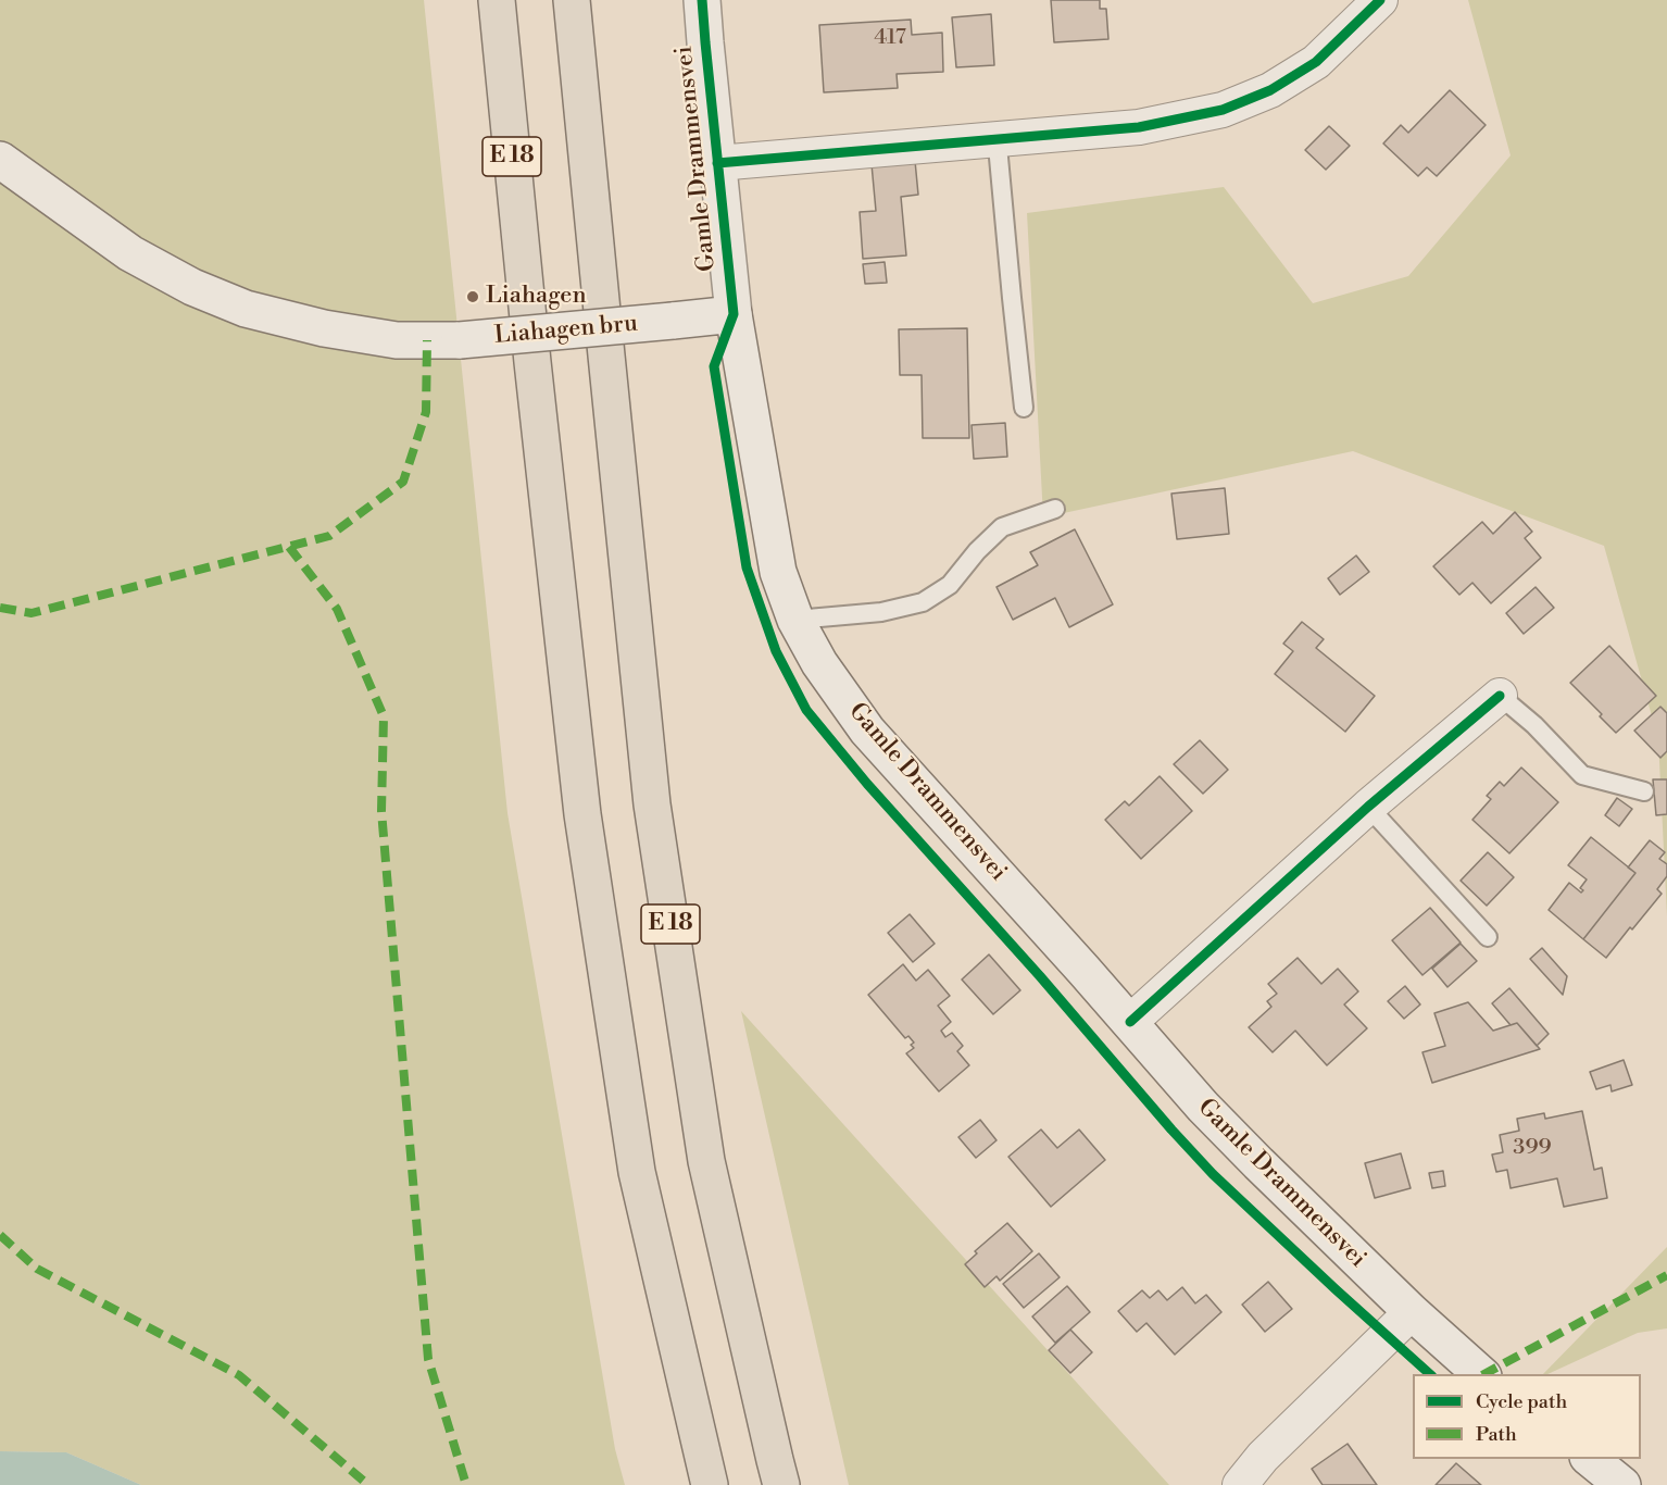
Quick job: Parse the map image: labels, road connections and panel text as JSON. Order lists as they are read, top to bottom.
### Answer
{
  "streets": {
    "highway": ["E 18"],
    "main road": ["Gamle Drammensvei", "Liahagen bru"]
  },
  "crossings": [
    ["Gamle Drammensvei", "Liahagen bru"]
  ],
  "places": ["Liahagen"],
  "house_numbers": ["417", "399"],
  "legend": ["Cycle path", "Path"]
}
